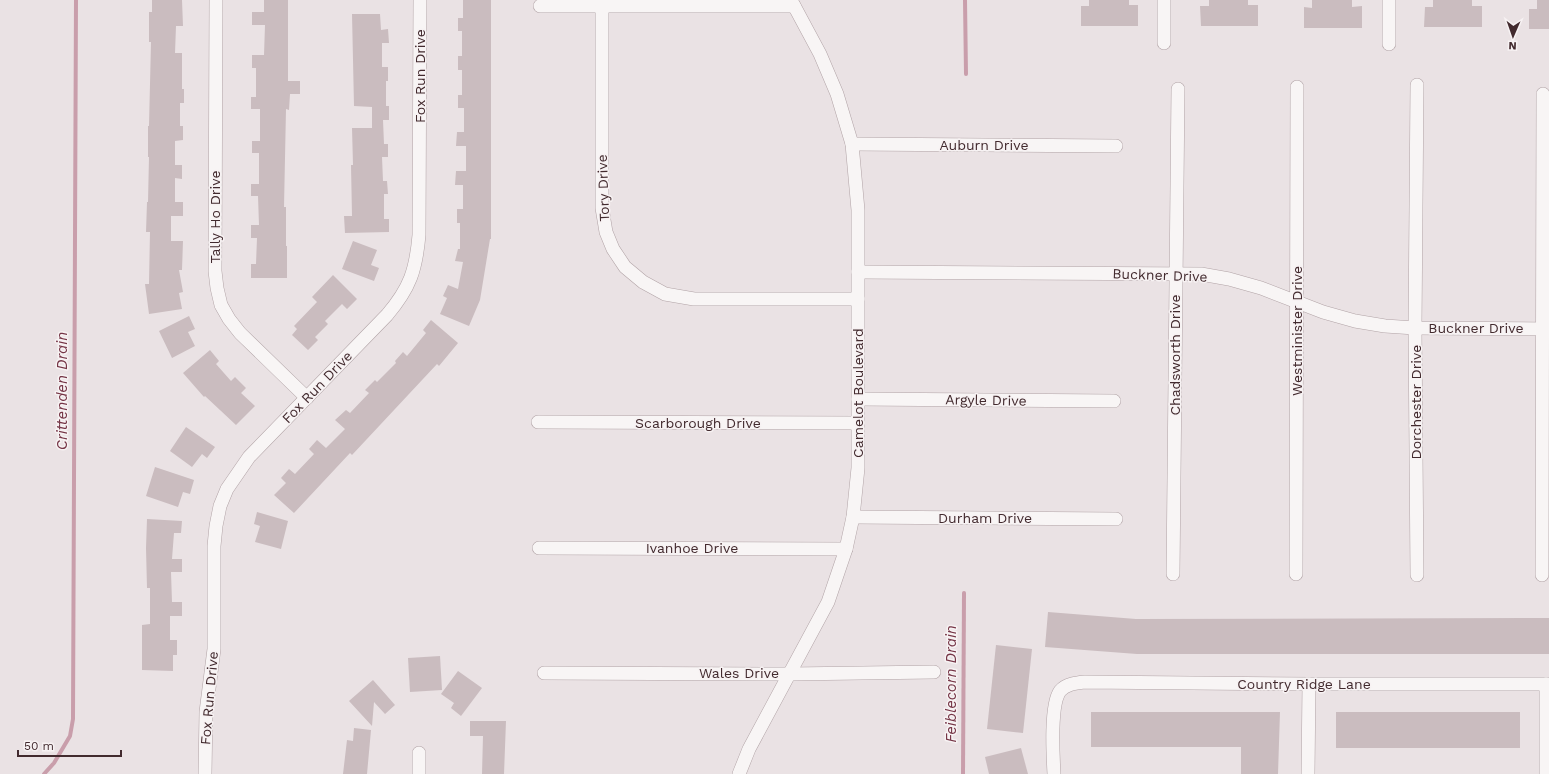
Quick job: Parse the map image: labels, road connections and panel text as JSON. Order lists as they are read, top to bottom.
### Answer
{
  "streets": {
    "street": [
      "Fox Run Drive",
      "Auburn Drive",
      "Tory Drive",
      "Tally Ho Drive",
      "Buckner Drive",
      "Westminister Drive",
      "Chadsworth Drive",
      "Camelot Boulevard",
      "Argyle Drive",
      "Dorchester Drive",
      "Scarborough Drive",
      "Durham Drive",
      "Ivanhoe Drive",
      "Wales Drive",
      "Country Ridge Lane"
    ]
  },
  "crossings": [
    ["Fox Run Drive", "Tally Ho Drive"],
    ["Auburn Drive", "Camelot Boulevard"],
    ["Tory Drive", "Camelot Boulevard"],
    ["Buckner Drive", "Westminister Drive"],
    ["Buckner Drive", "Chadsworth Drive"],
    ["Buckner Drive", "Camelot Boulevard"],
    ["Buckner Drive", "Dorchester Drive"],
    ["Camelot Boulevard", "Argyle Drive"],
    ["Camelot Boulevard", "Scarborough Drive"],
    ["Camelot Boulevard", "Durham Drive"],
    ["Camelot Boulevard", "Ivanhoe Drive"],
    ["Camelot Boulevard", "Wales Drive"]
  ],
  "water": ["Crittenden Drain", "Feiblecorn Drain"],
  "scale_bar": "50 m",
  "north": "bottom"
}
